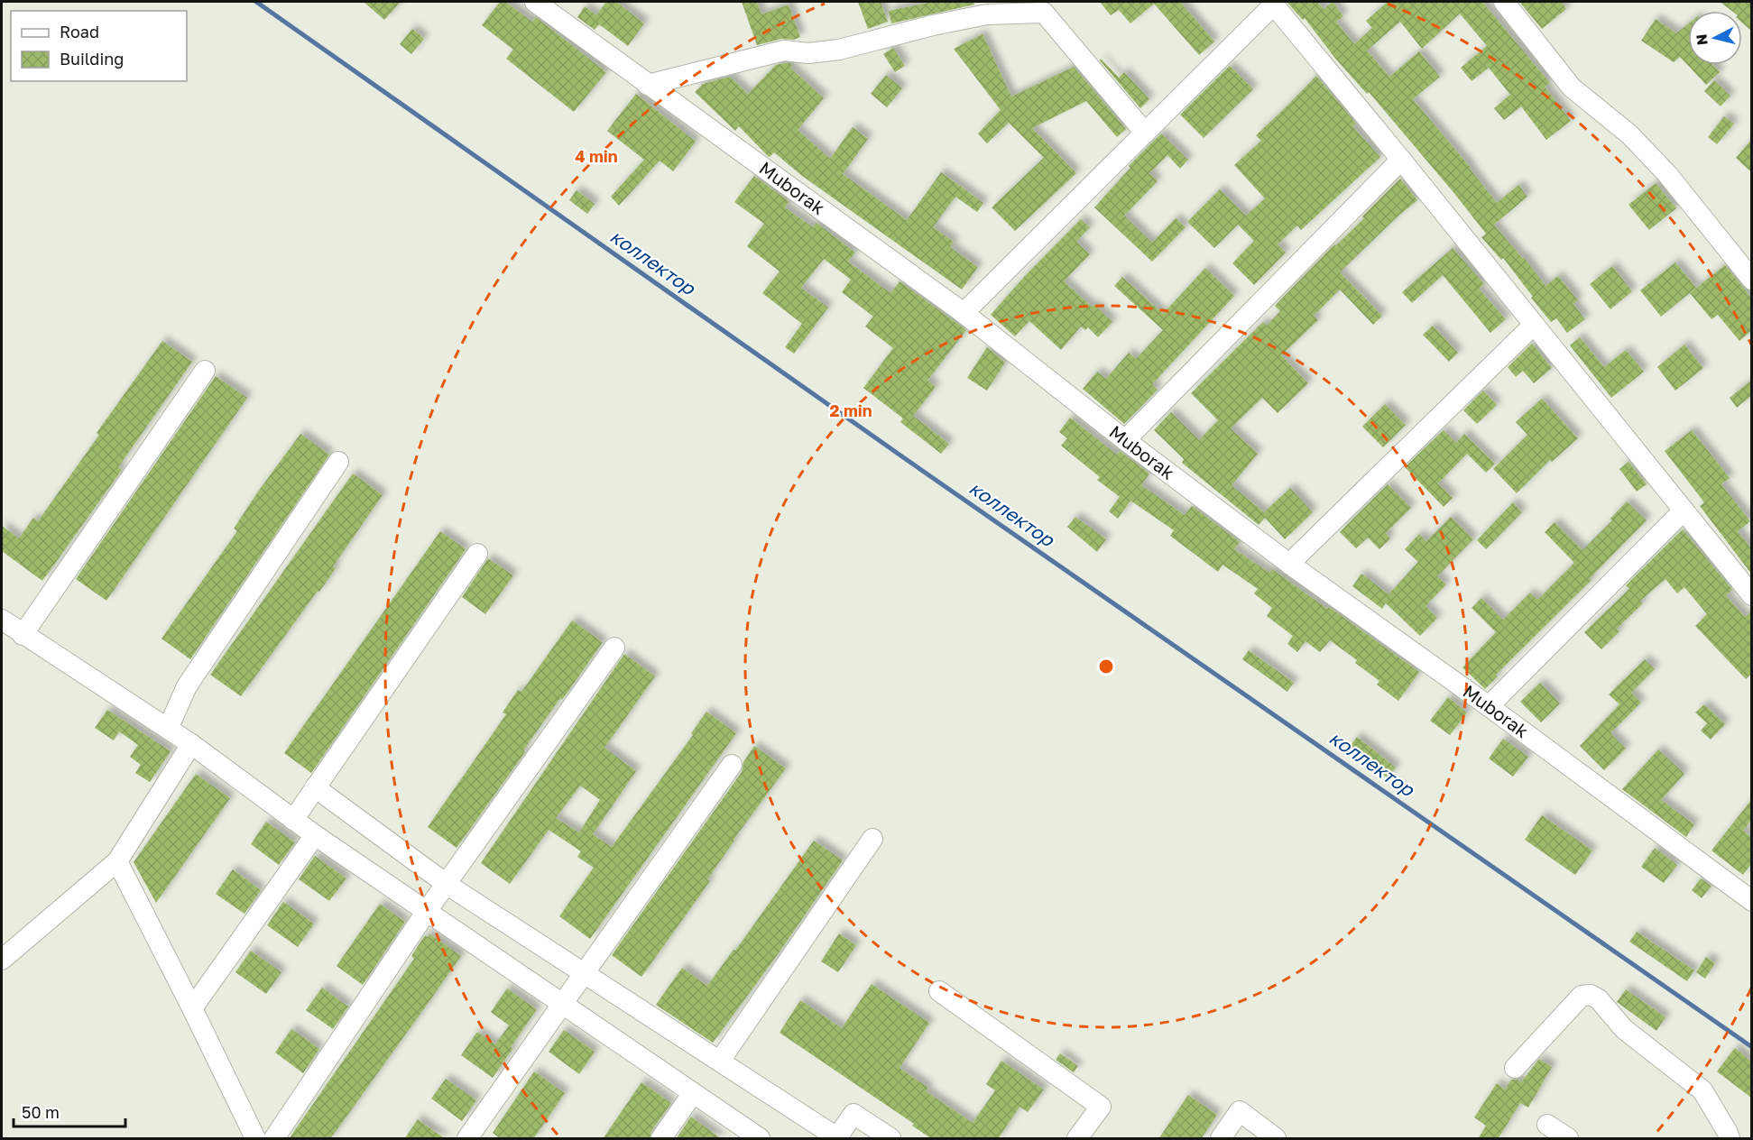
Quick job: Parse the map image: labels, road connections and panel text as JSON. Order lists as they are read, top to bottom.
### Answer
{
  "streets": {
    "street": ["Muborak"]
  },
  "water": ["коллектор"],
  "legend": ["Road", "Building"],
  "scale_bar": "50 m",
  "north": "left",
  "rings": ["4 min", "2 min"]
}
